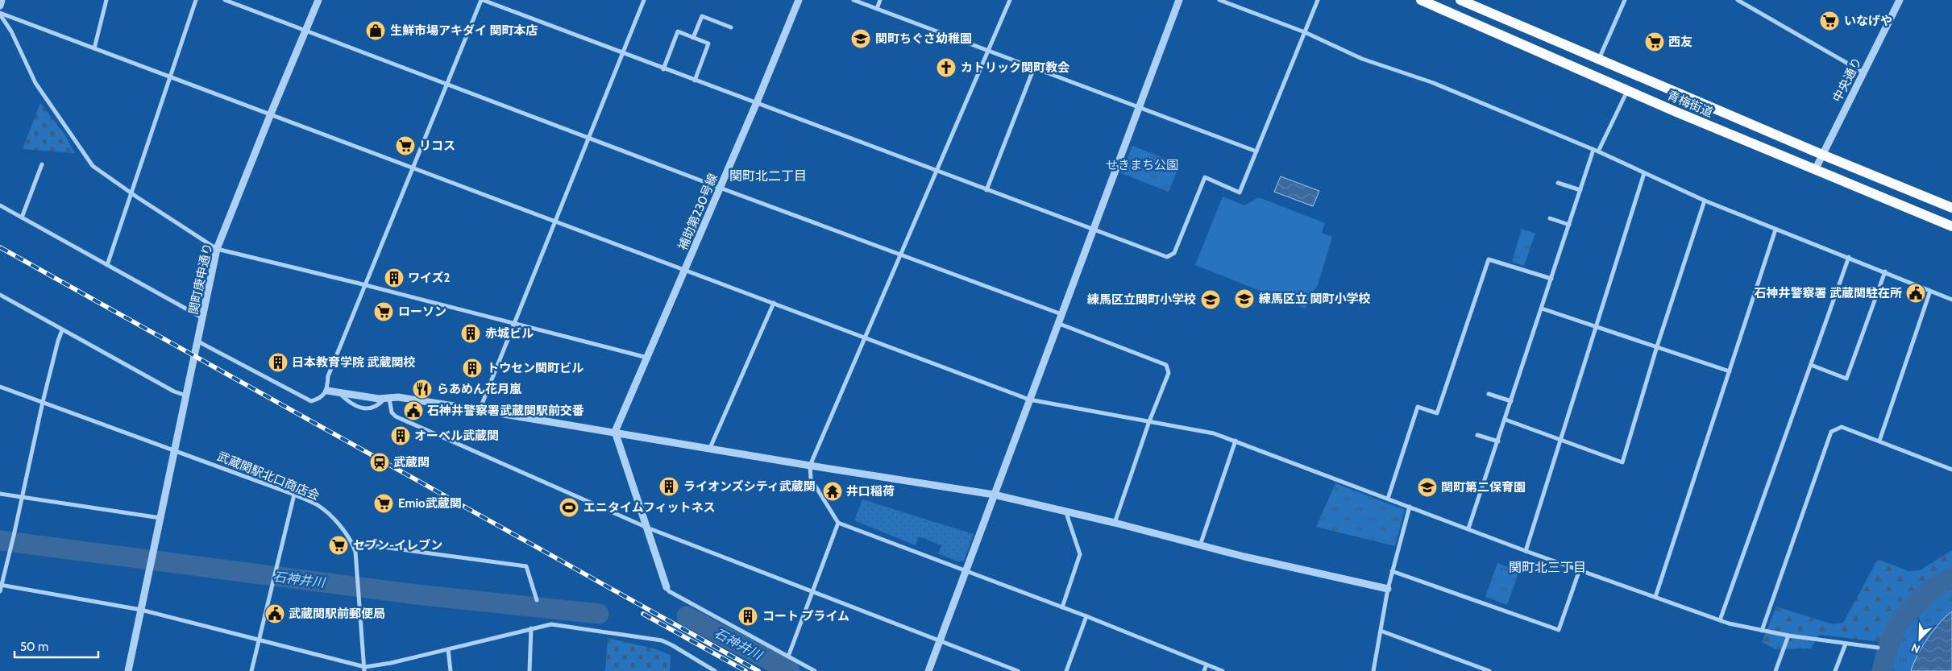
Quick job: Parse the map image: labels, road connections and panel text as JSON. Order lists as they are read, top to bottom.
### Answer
{
  "streets": {
    "main road": ["青梅街道"],
    "street": [
      "中央通り",
      "補助第230号線",
      "関町庚申通り",
      "武蔵関駅北口商店会"
    ]
  },
  "crossings": [
    ["中央通り", "青梅街道"],
    ["関町庚申通り", "武蔵関駅北口商店会"]
  ],
  "districts": ["関町北二丁目", "関町北三丁目"],
  "water": ["石神井川"],
  "parks": ["せきまち公園"],
  "places": {
    "supermarket": [
      "いなげや",
      "西友",
      "リコス",
      "ローソン",
      "Emio武蔵関",
      "セブン-イレブン"
    ],
    "shop": ["生鮮市場アキダイ 関町本店"],
    "school or university": [
      "関町ちぐさ幼稚園",
      "練馬区立 関町小学校",
      "練馬区立関町小学校",
      "関町第二保育園"
    ],
    "church": ["カトリック関町教会"],
    "building": [
      "ワイズ2",
      "赤城ビル",
      "日本教育学院 武蔵関校",
      "トウセン関町ビル",
      "オーベル武蔵関",
      "ライオンズシティ武蔵関",
      "コート プライム"
    ],
    "public building": ["石神井警察署 武蔵関駐在所", "石神井警察署武蔵関駅前交番", "武蔵関駅前郵便局"],
    "restaurant": ["らあめん花月嵐"],
    "station": ["武蔵関"],
    "temple": ["井口稲荷"],
    "sports": ["エニタイムフィットネス"]
  },
  "scale_bar": "50 m",
  "north": "bottom left"
}
